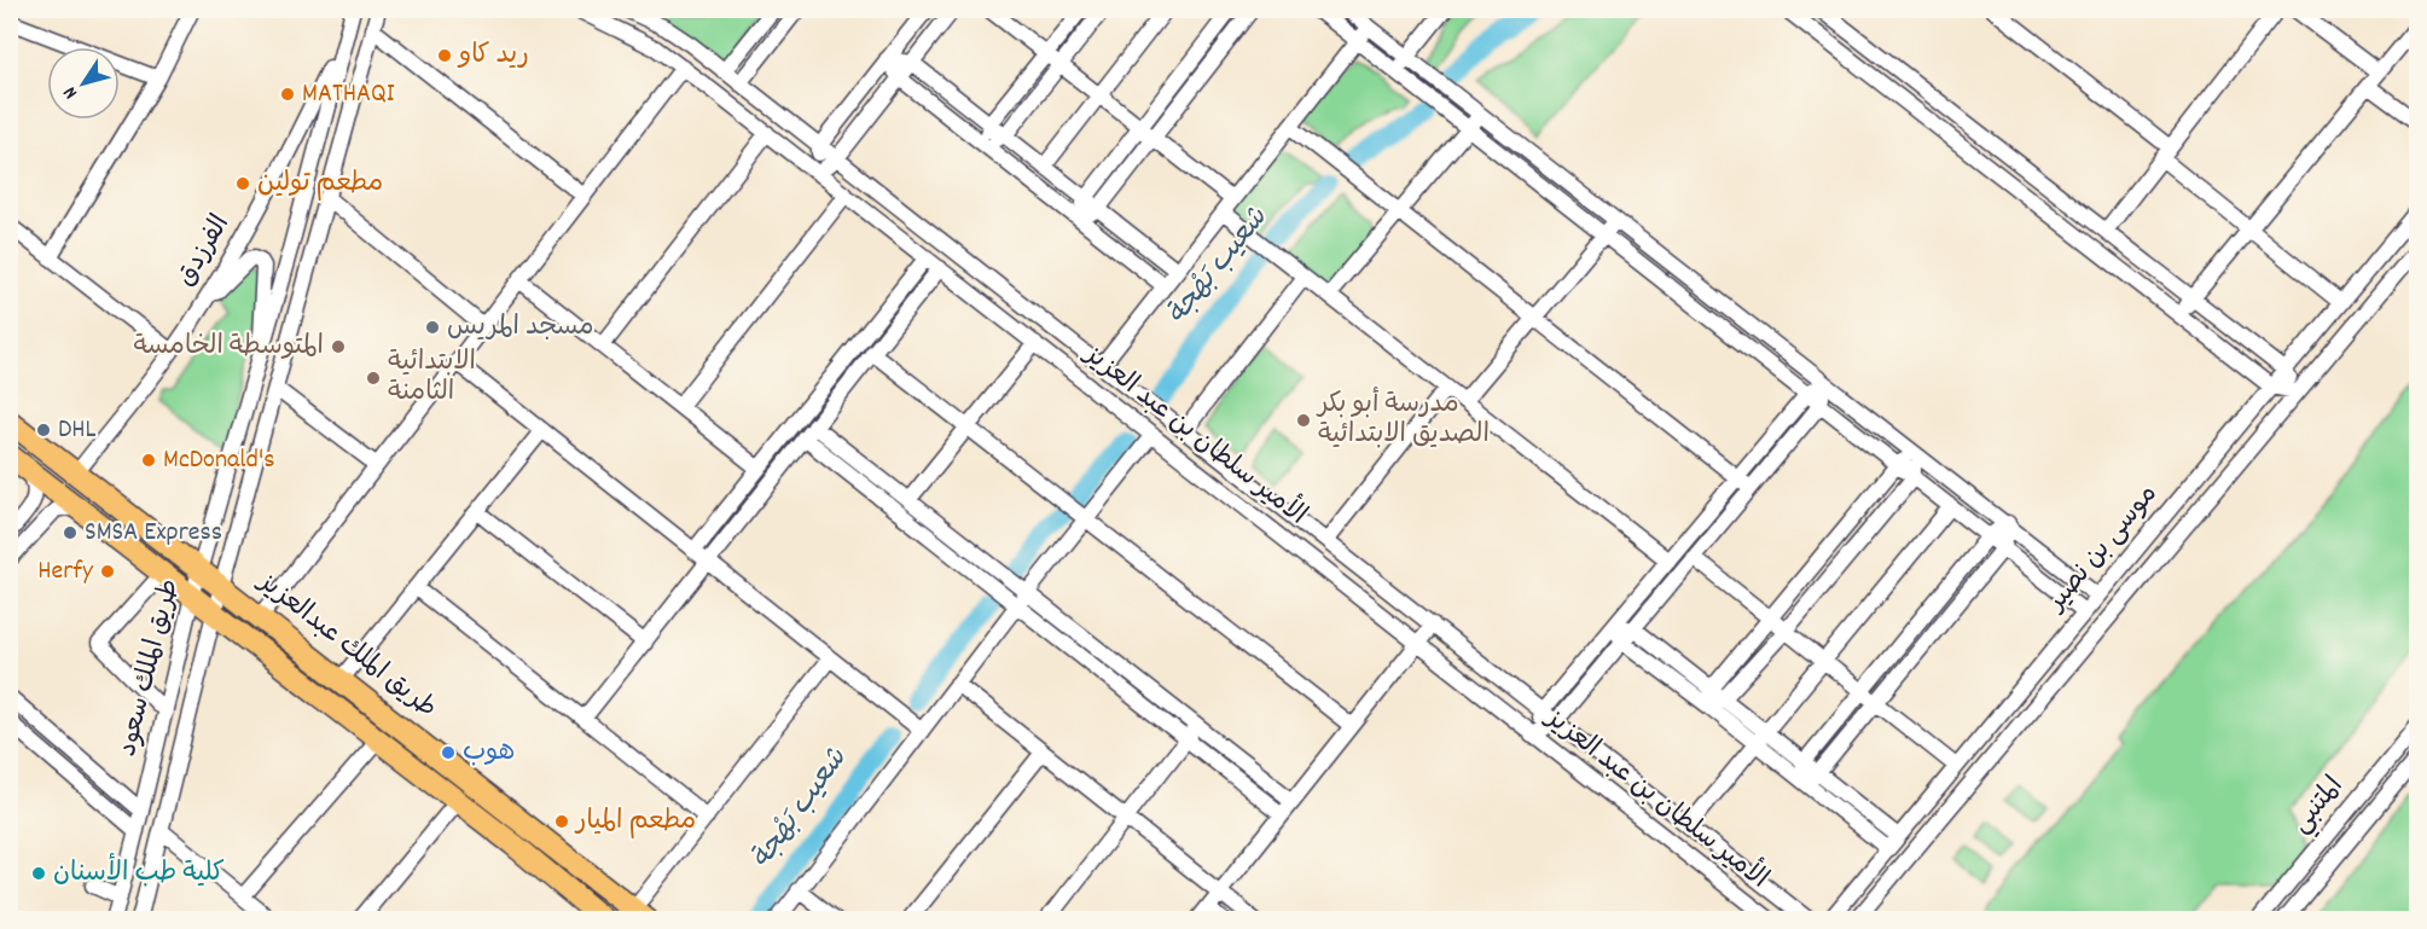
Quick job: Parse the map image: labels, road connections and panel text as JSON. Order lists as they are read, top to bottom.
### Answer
{
  "streets": {
    "highway": ["طريق الملك عبدالعزيز"],
    "street": [
      "الفرزدق",
      "الأمير سلطان بن عبد العزيز",
      "موسى بن نصير",
      "طريق الملك سعود",
      "المتنبي"
    ]
  },
  "crossings": [
    ["الفرزدق", "طريق الملك عبدالعزيز"],
    ["الفرزدق", "طريق الملك سعود"],
    ["طريق الملك عبدالعزيز", "طريق الملك سعود"]
  ],
  "water": ["شعيب بَهْجة"],
  "places": [
    "ريد كاو",
    "MATHAQI",
    "مطعم تولين",
    "مسجد المريس",
    "المتوسطة الخامسة",
    "الابتدائية الثامنة",
    "مدرسة أبو بكر الصديق الابتدائية",
    "DHL",
    "McDonald's",
    "SMSA Express",
    "Herfy",
    "هوب",
    "مطعم الميار",
    "كلية طب الأسنان"
  ],
  "north": "bottom left"
}
